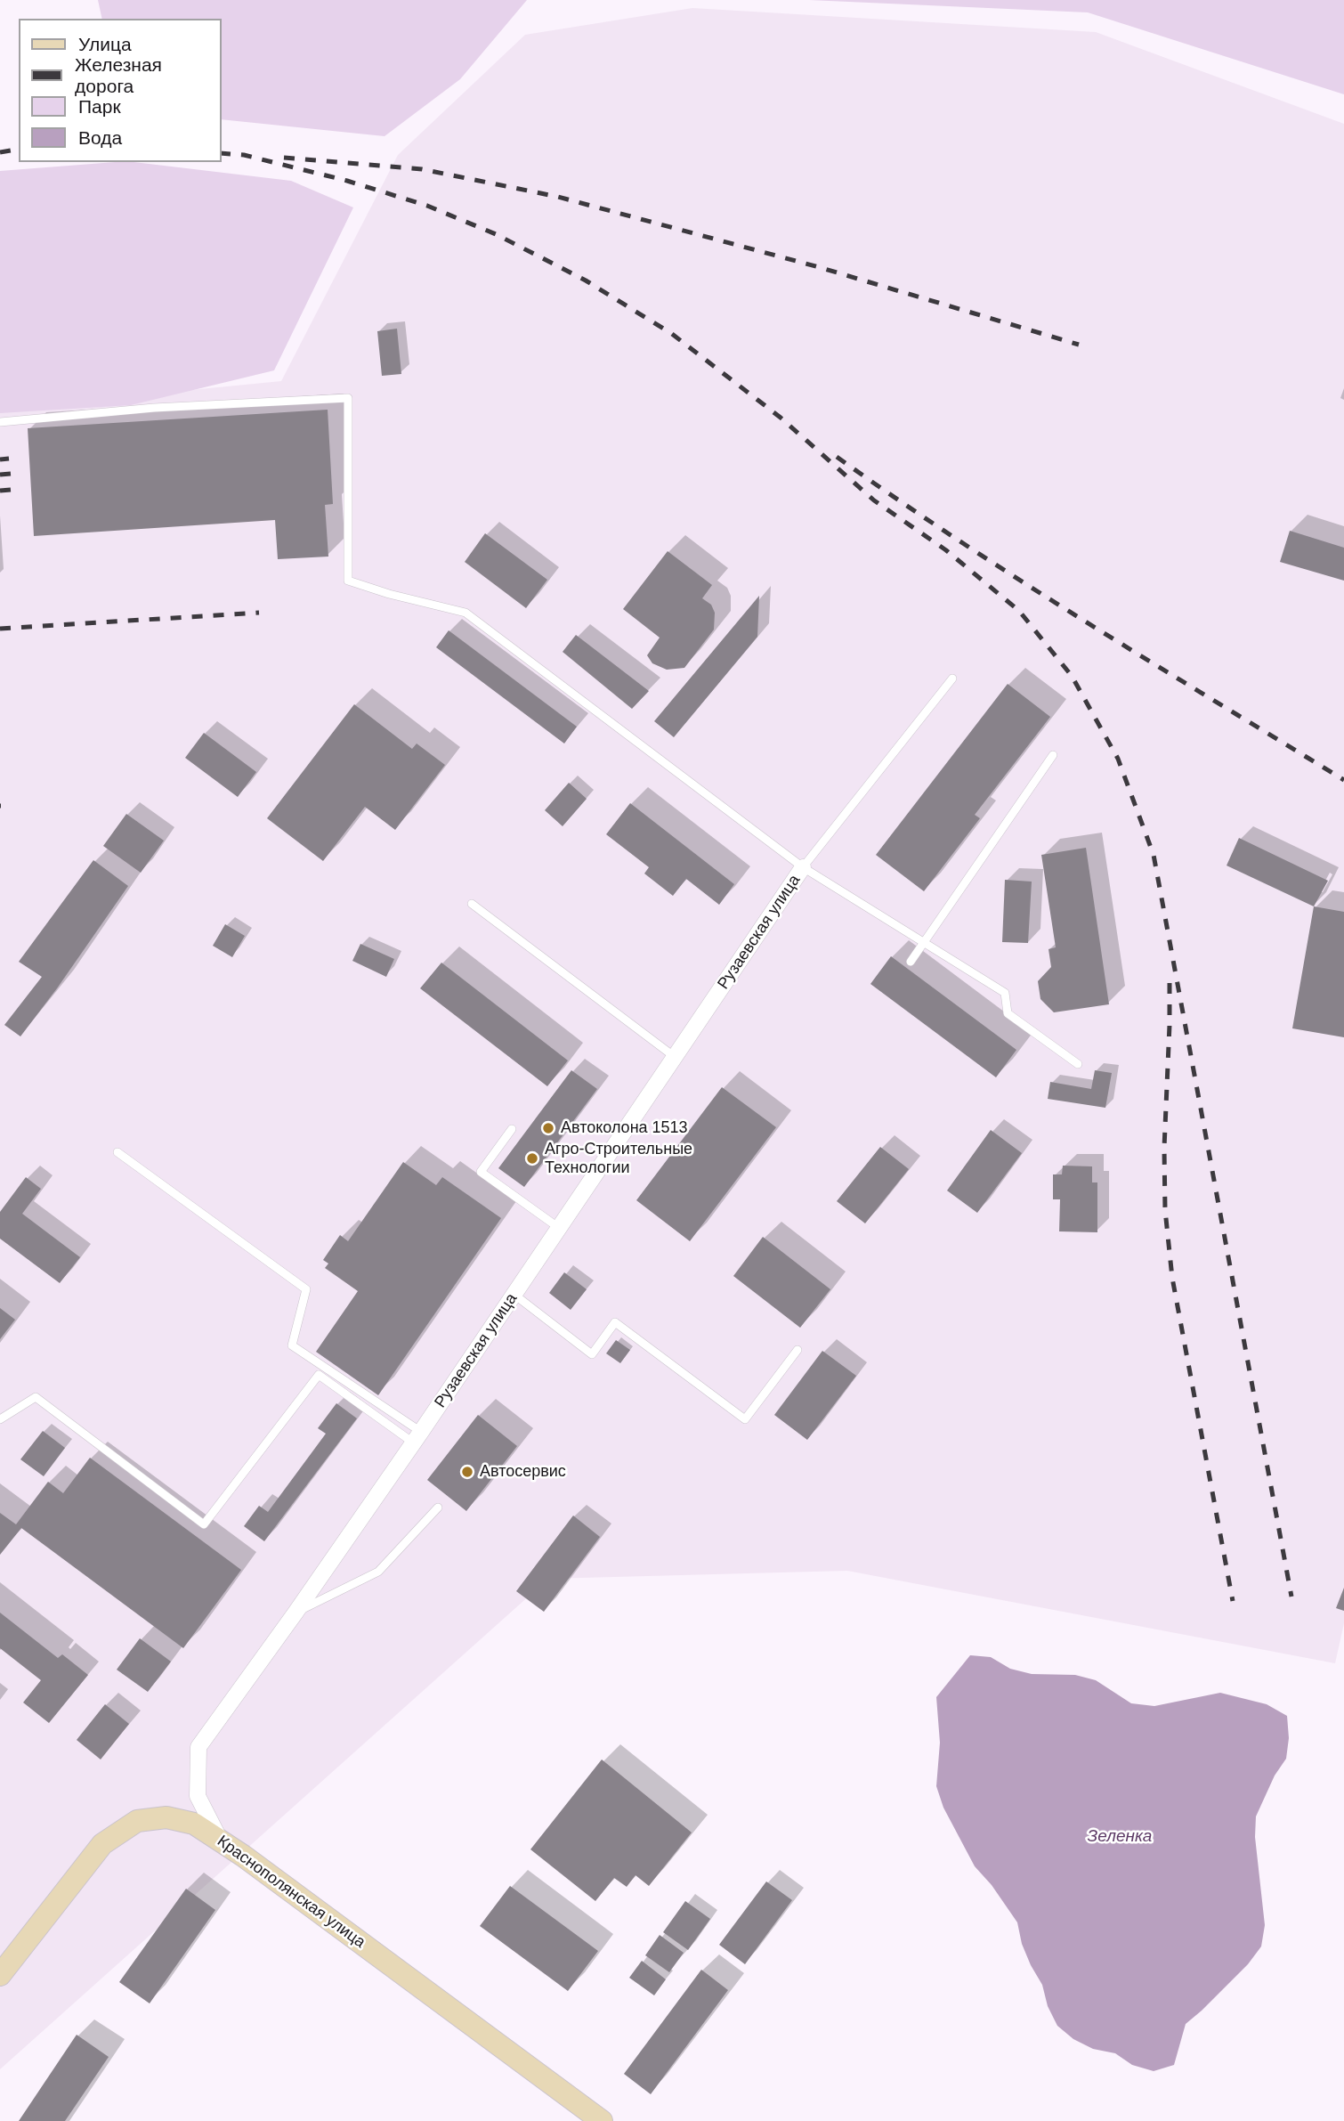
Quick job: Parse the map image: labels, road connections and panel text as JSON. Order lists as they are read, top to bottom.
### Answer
{
  "streets": {
    "street": ["Рузаевская улица", "Краснополянская улица"]
  },
  "crossings": [
    ["Рузаевская улица", "Краснополянская улица"]
  ],
  "water": ["Зеленка"],
  "places": ["Автоколона 1513", "Агро-Строительные Технологии", "Автосервис"],
  "legend": [
    "Улица",
    "Железная дорога",
    "Парк",
    "Вода"
  ]
}
